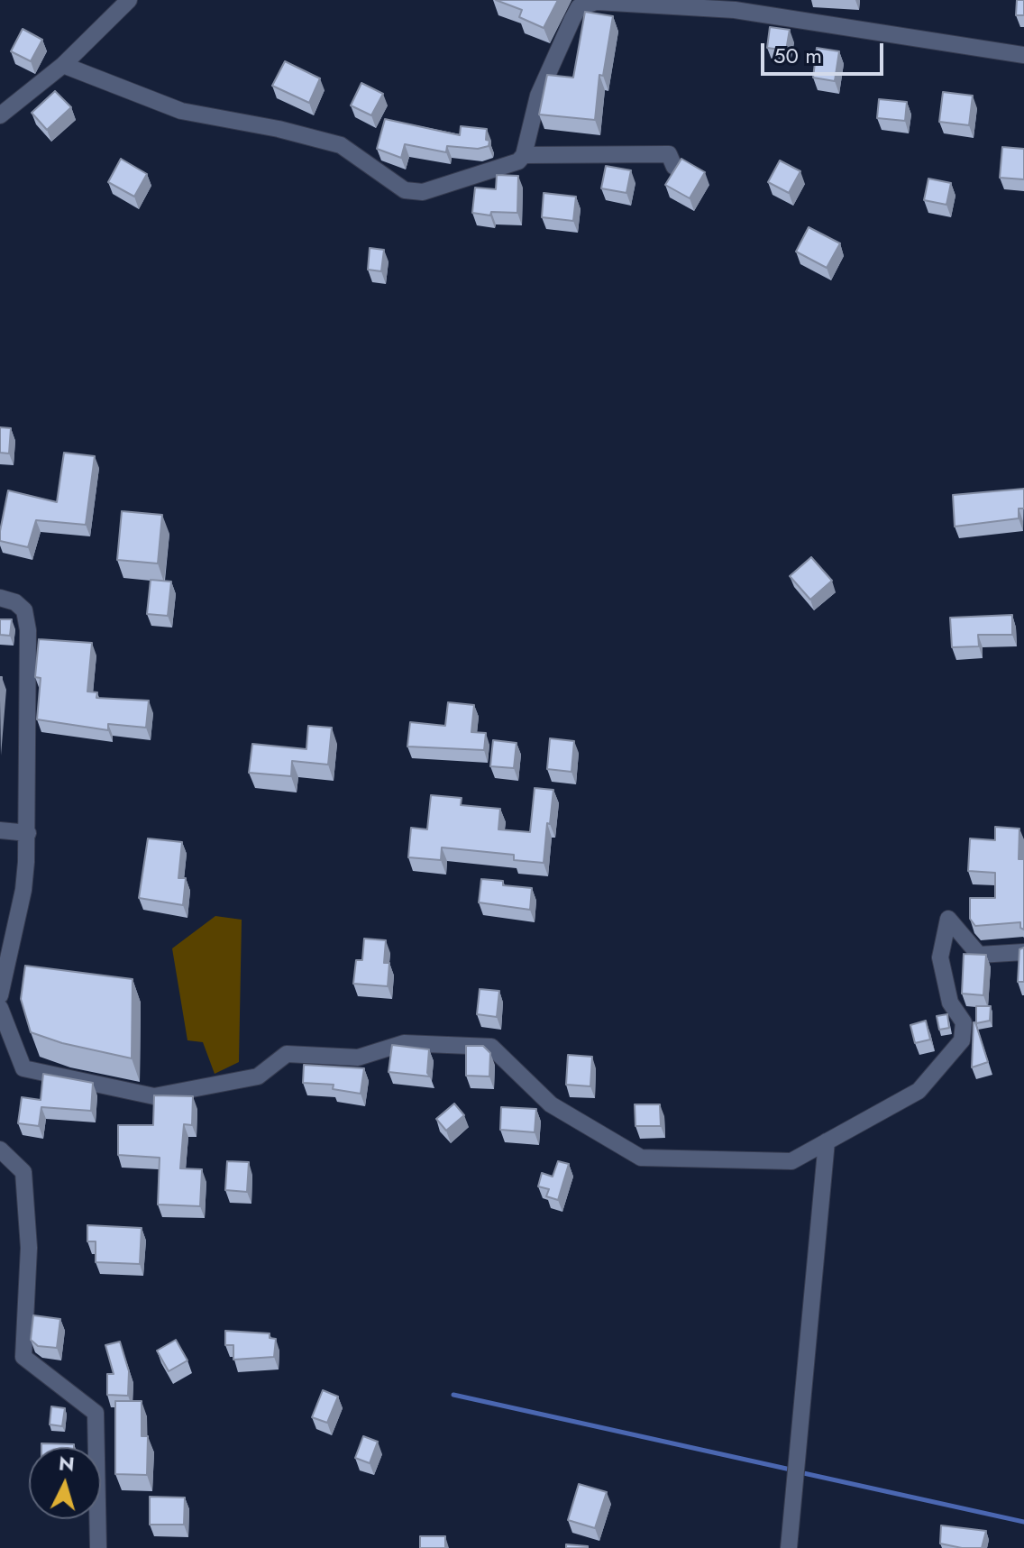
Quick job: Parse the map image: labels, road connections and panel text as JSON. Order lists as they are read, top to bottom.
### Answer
{
  "scale_bar": "50 m",
  "north": "top"
}
